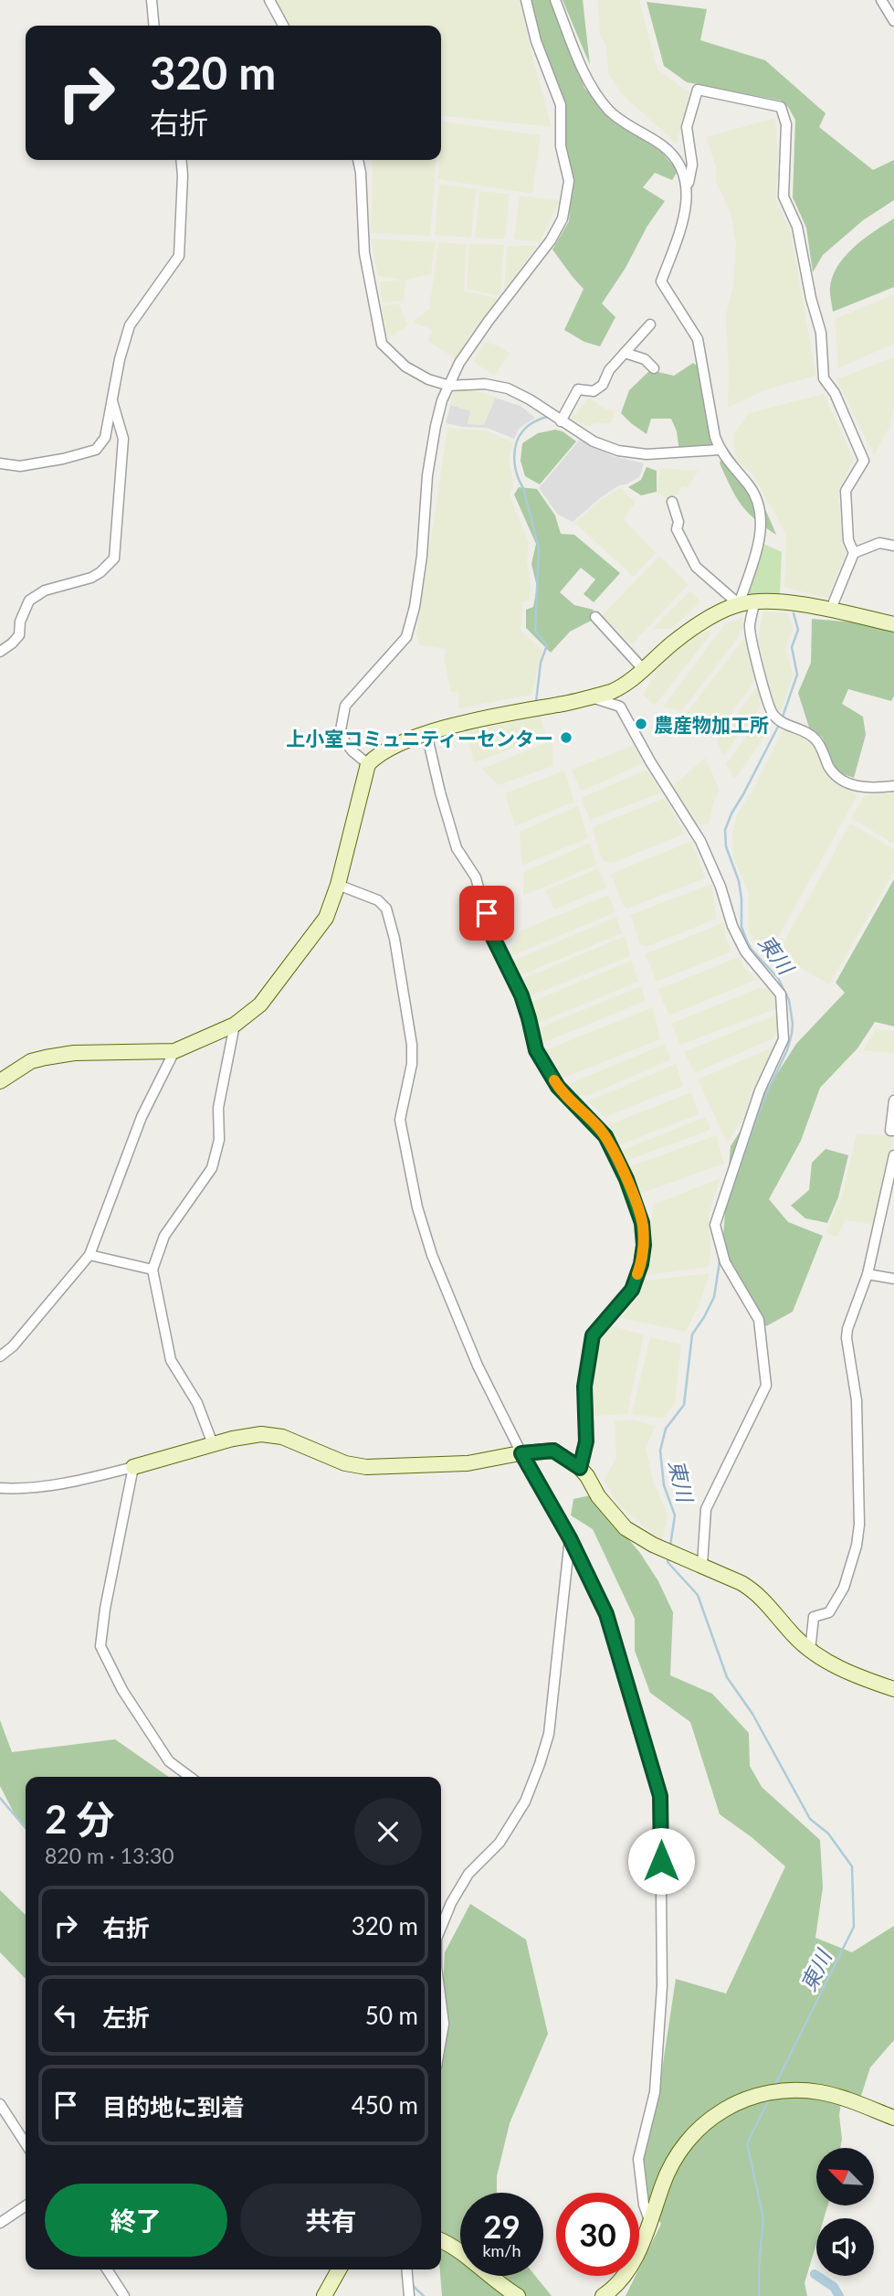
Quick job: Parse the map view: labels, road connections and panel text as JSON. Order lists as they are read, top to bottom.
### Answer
{
  "water": ["東川"],
  "places": ["農産物加工所", "上小室コミュニティーセンター"],
  "north": "top left",
  "page": {
    "turn": ["320 m", "右折"],
    "heading": ["2 分", "820 m · 13:30"],
    "list": [
      {
        "name": "右折",
        "value": "320 m"
      },
      {
        "name": "左折",
        "value": "50 m"
      },
      {
        "name": "目的地に到着",
        "value": "450 m"
      }
    ],
    "buttons": ["終了", "共有"],
    "speed": "29 km/h",
    "limit": "30"
  }
}
